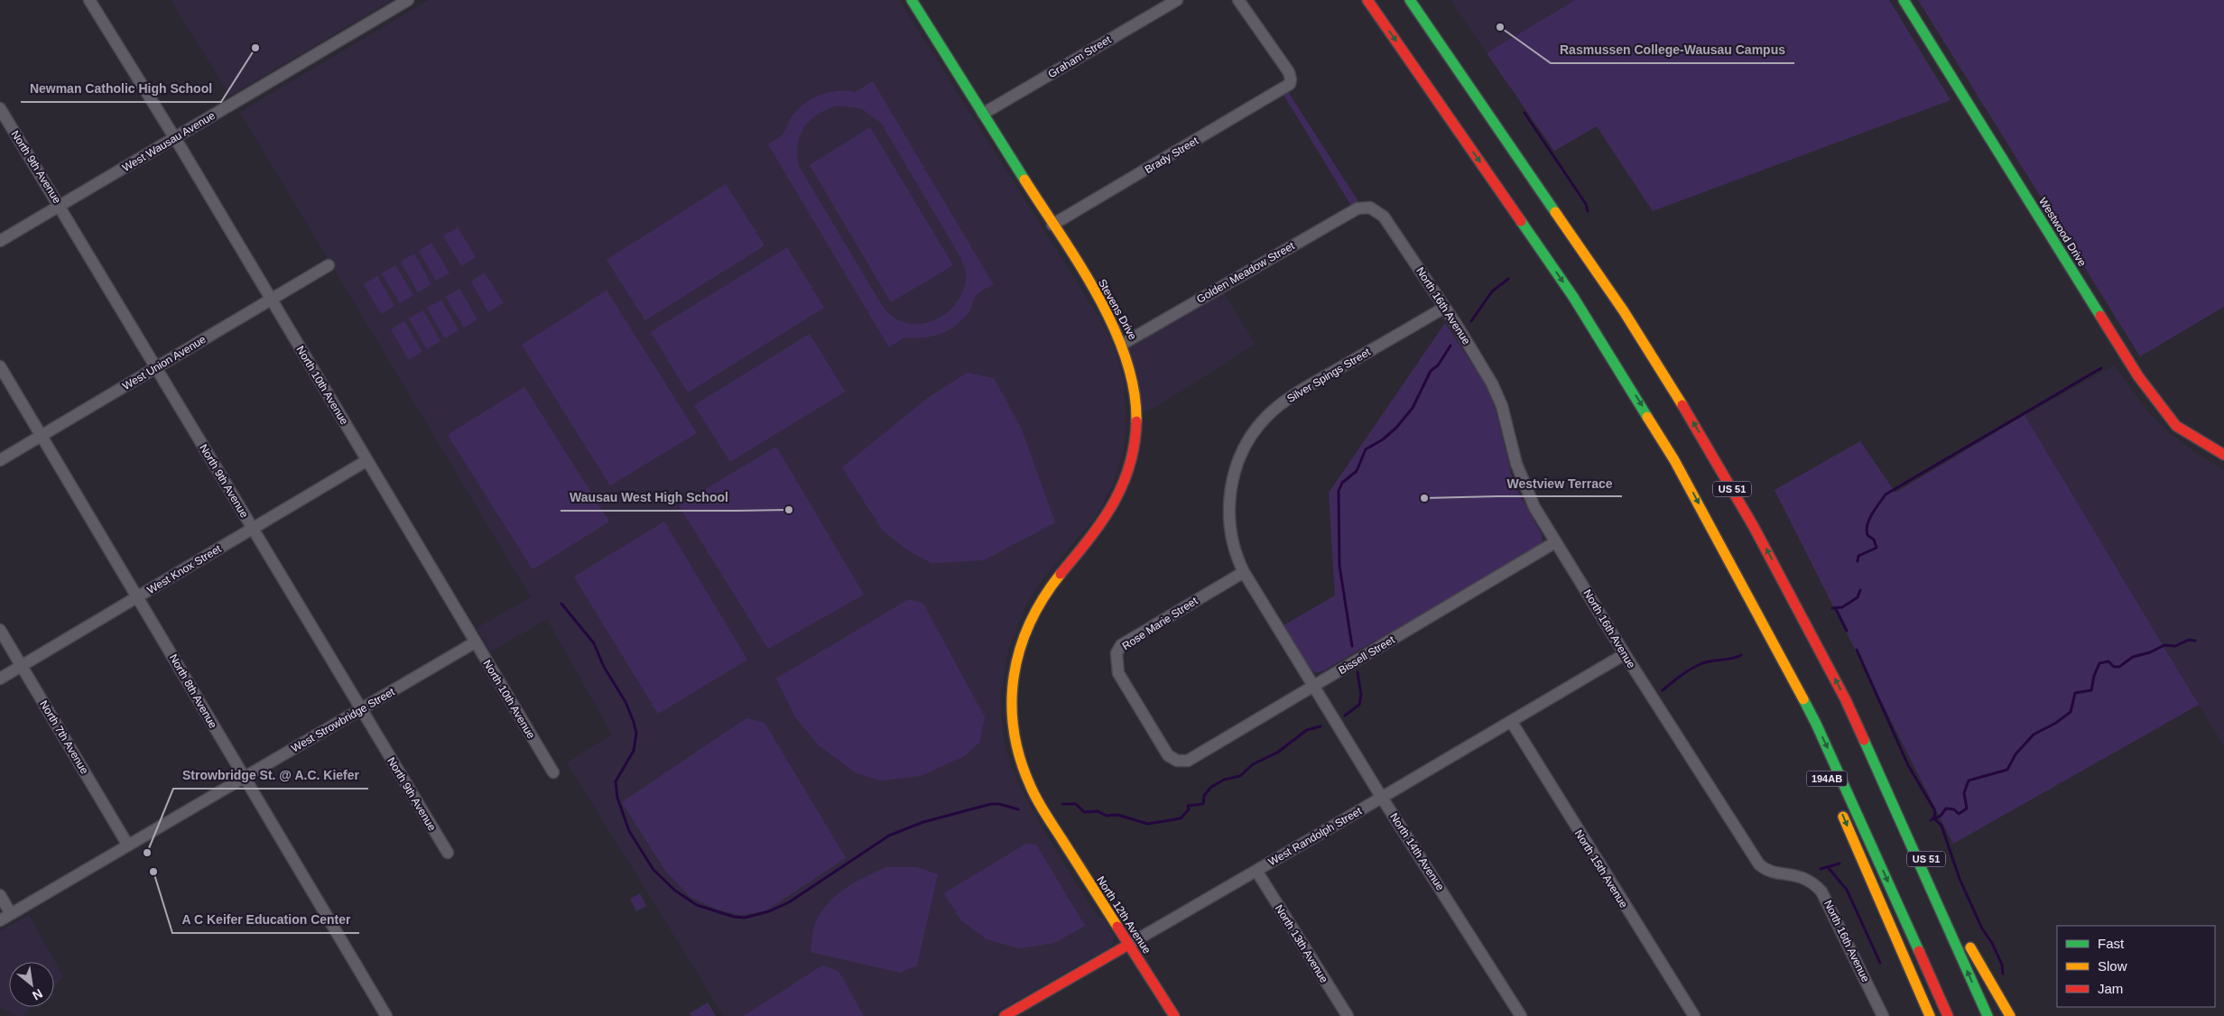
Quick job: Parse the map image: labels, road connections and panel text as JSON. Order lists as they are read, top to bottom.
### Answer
{
  "streets": {
    "main road": [
      "Westwood Drive",
      "Stevens Drive",
      "US 51",
      "West Randolph Street",
      "North 12th Avenue"
    ],
    "street": [
      "Graham Street",
      "West Wausau Avenue",
      "Brady Street",
      "North 9th Avenue",
      "Golden Meadow Street",
      "North 16th Avenue",
      "West Union Avenue",
      "Silver Spings Street",
      "North 10th Avenue",
      "West Knox Street",
      "Rose Marie Street",
      "Bissell Street",
      "North 8th Avenue",
      "West Strowbridge Street",
      "North 7th Avenue",
      "North 14th Avenue",
      "North 15th Avenue",
      "North 13th Avenue"
    ]
  },
  "crossings": [
    ["Graham Street", "Stevens Drive"],
    ["West Wausau Avenue", "North 9th Avenue"],
    ["West Wausau Avenue", "North 10th Avenue"],
    ["Brady Street", "Stevens Drive"],
    ["North 9th Avenue", "West Union Avenue"],
    ["North 9th Avenue", "West Knox Street"],
    ["North 9th Avenue", "West Strowbridge Street"],
    ["Golden Meadow Street", "North 16th Avenue"],
    ["Golden Meadow Street", "Stevens Drive"],
    ["North 16th Avenue", "Silver Spings Street"],
    ["North 16th Avenue", "Bissell Street"],
    ["North 16th Avenue", "West Randolph Street"],
    ["Stevens Drive", "North 12th Avenue"],
    ["West Union Avenue", "North 10th Avenue"],
    ["West Union Avenue", "North 8th Avenue"],
    ["Silver Spings Street", "Rose Marie Street"],
    ["Silver Spings Street", "Bissell Street"],
    ["Silver Spings Street", "North 14th Avenue"],
    ["North 10th Avenue", "West Knox Street"],
    ["North 10th Avenue", "West Strowbridge Street"],
    ["West Knox Street", "North 8th Avenue"],
    ["West Knox Street", "North 7th Avenue"],
    ["Rose Marie Street", "Bissell Street"],
    ["Bissell Street", "North 14th Avenue"],
    ["North 8th Avenue", "West Strowbridge Street"],
    ["West Strowbridge Street", "North 7th Avenue"],
    ["West Randolph Street", "North 14th Avenue"],
    ["West Randolph Street", "North 15th Avenue"],
    ["West Randolph Street", "North 12th Avenue"],
    ["West Randolph Street", "North 13th Avenue"]
  ],
  "places": [
    "Rasmussen College-Wausau Campus",
    "Newman Catholic High School",
    "Westview Terrace",
    "Wausau West High School",
    "Strowbridge St. @ A.C. Kiefer",
    "A C Keifer Education Center"
  ],
  "legend": ["Fast", "Slow", "Jam"],
  "north": "bottom right"
}
